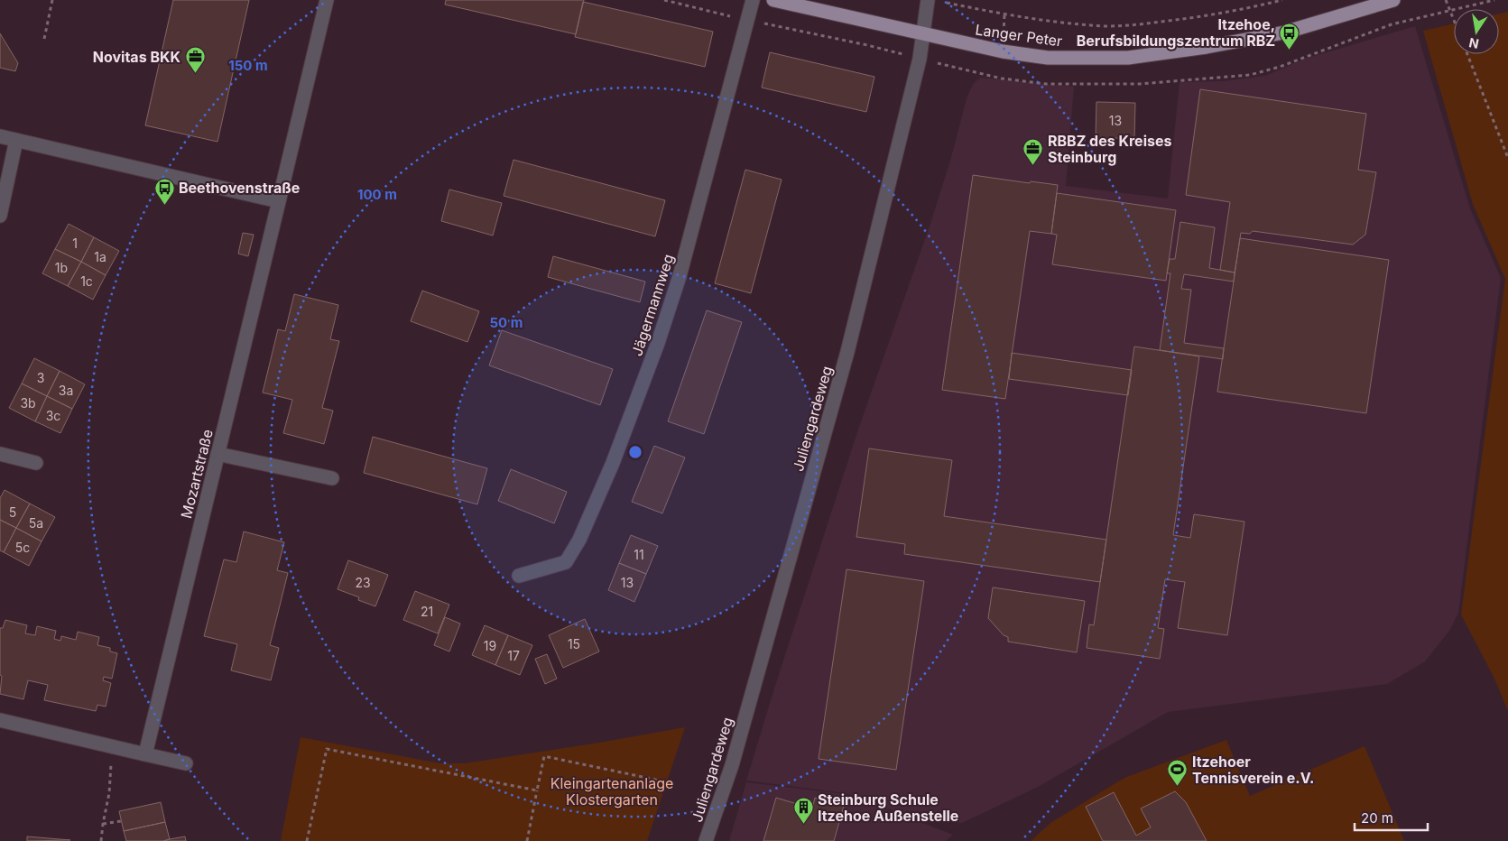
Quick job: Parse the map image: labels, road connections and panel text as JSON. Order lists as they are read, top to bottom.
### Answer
{
  "streets": {
    "main road": ["Langer Peter"],
    "street": ["Jägermannweg", "Juliengardeweg", "Mozartstraße"]
  },
  "crossings": [
    ["Langer Peter", "Juliengardeweg"]
  ],
  "parks": ["Kleingartenanlage Klostergarten"],
  "places": {
    "bus stop": ["Itzehoe, Berufsbildungszentrum RBZ", "Beethovenstraße"],
    "office": ["Novitas BKK", "RBBZ des Kreises Steinburg"],
    "sports": ["Itzehoer Tennisverein e.V."],
    "building": ["Steinburg Schule Itzehoe Außenstelle"]
  },
  "house_numbers": [
    "13",
    "1",
    "1a",
    "1b",
    "1c",
    "3",
    "3a",
    "3b",
    "3c",
    "5",
    "5a",
    "5c",
    "11",
    "23",
    "13",
    "21",
    "15",
    "19",
    "17"
  ],
  "scale_bar": "20 m",
  "north": "bottom",
  "rings": ["150 m", "100 m", "50 m"]
}
